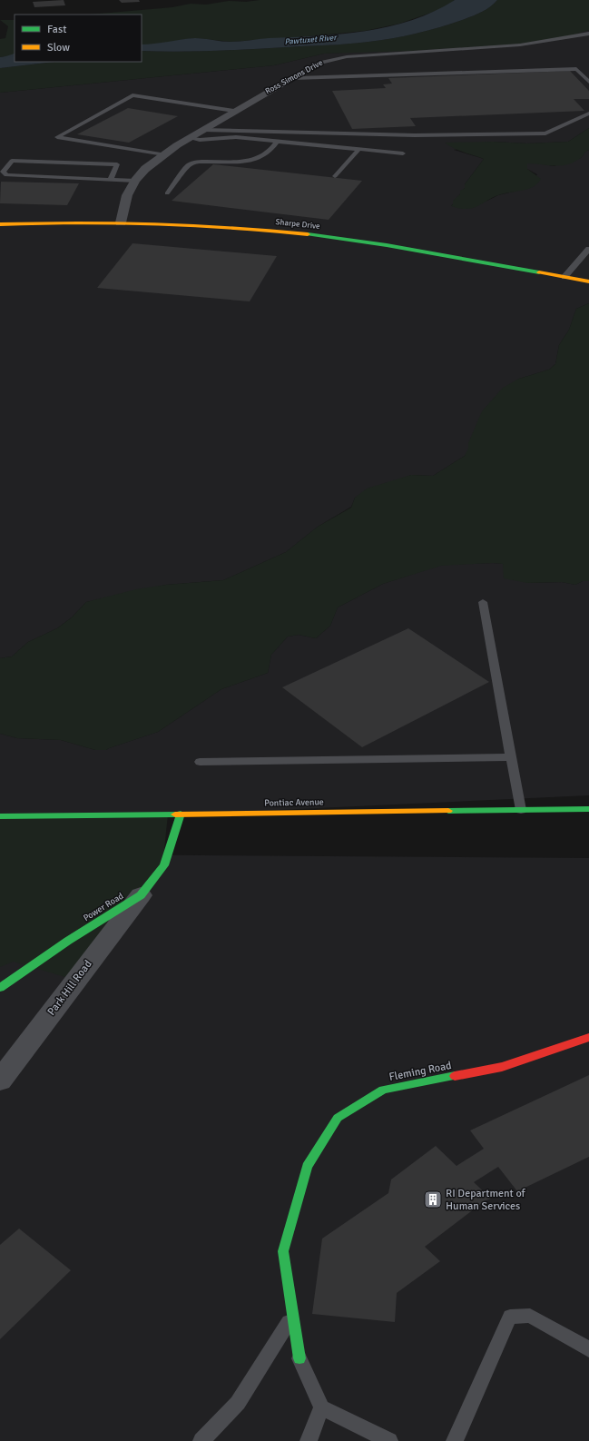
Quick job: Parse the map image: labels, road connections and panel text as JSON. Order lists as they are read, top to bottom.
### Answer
{
  "streets": {
    "street": [
      "Ross Simons Drive",
      "Sharpe Drive",
      "Pontiac Avenue",
      "Power Road",
      "Park Hill Road",
      "Fleming Road"
    ]
  },
  "crossings": [
    ["Ross Simons Drive", "Sharpe Drive"],
    ["Pontiac Avenue", "Power Road"],
    ["Power Road", "Park Hill Road"]
  ],
  "water": ["Pawtuxet River"],
  "places": {
    "building": ["RI Department of Human Services"]
  },
  "legend": ["Fast", "Slow"]
}
